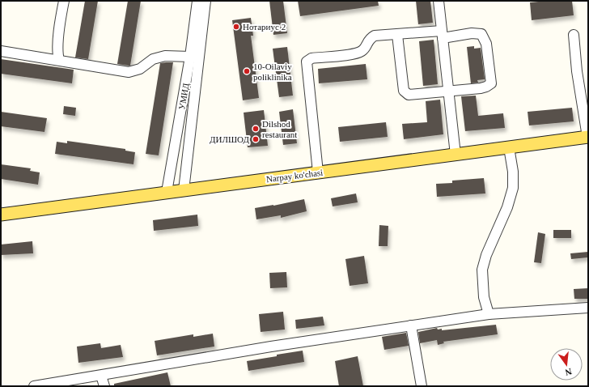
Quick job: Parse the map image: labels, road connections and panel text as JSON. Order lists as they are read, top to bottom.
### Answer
{
  "streets": {
    "main road": ["Narpay ko'chasi"],
    "street": ["УМИД"]
  },
  "crossings": [
    ["УМИД", "Narpay ko'chasi"]
  ],
  "places": [
    "Нотариус 2",
    "10-Oilaviy poliklinika",
    "Dilshod restaurant",
    "ДИЛШОД"
  ],
  "north": "bottom"
}
